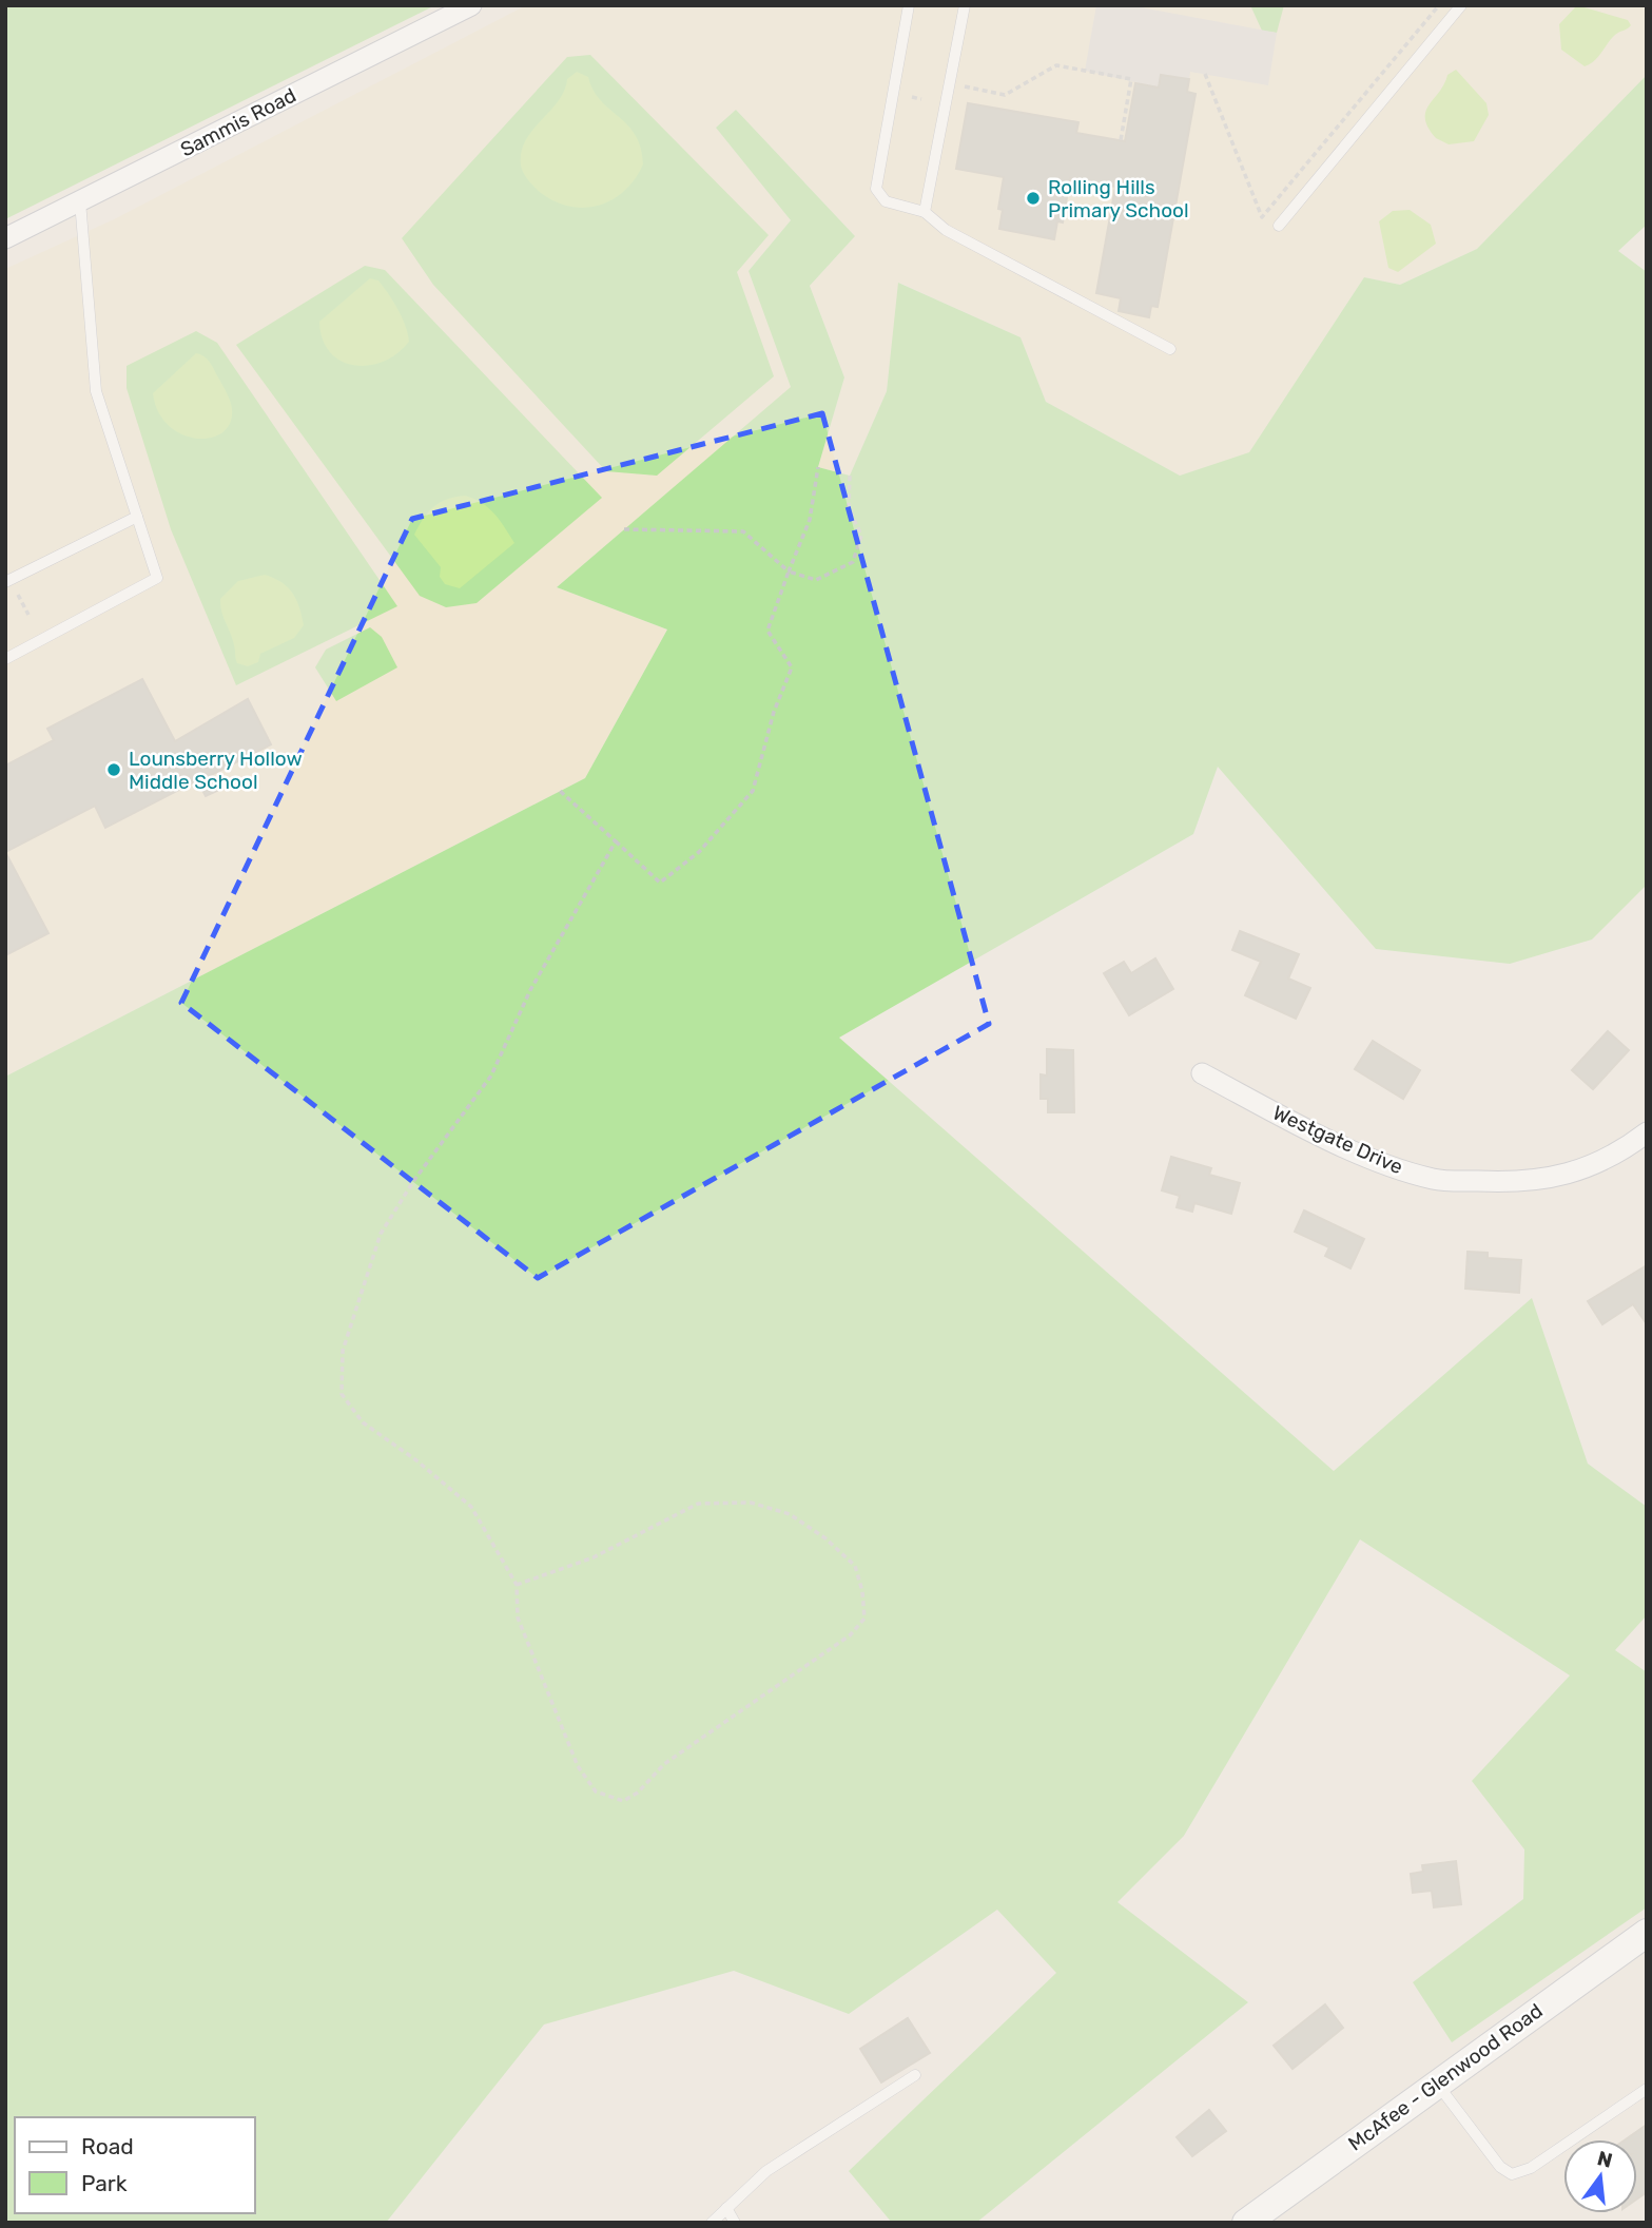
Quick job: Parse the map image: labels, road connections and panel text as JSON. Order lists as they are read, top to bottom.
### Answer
{
  "streets": {
    "street": ["Sammis Road", "Westgate Drive", "McAfee - Glenwood Road"]
  },
  "places": ["Rolling Hills Primary School", "Lounsberry Hollow Middle School"],
  "legend": ["Road", "Park"],
  "north": "top"
}
